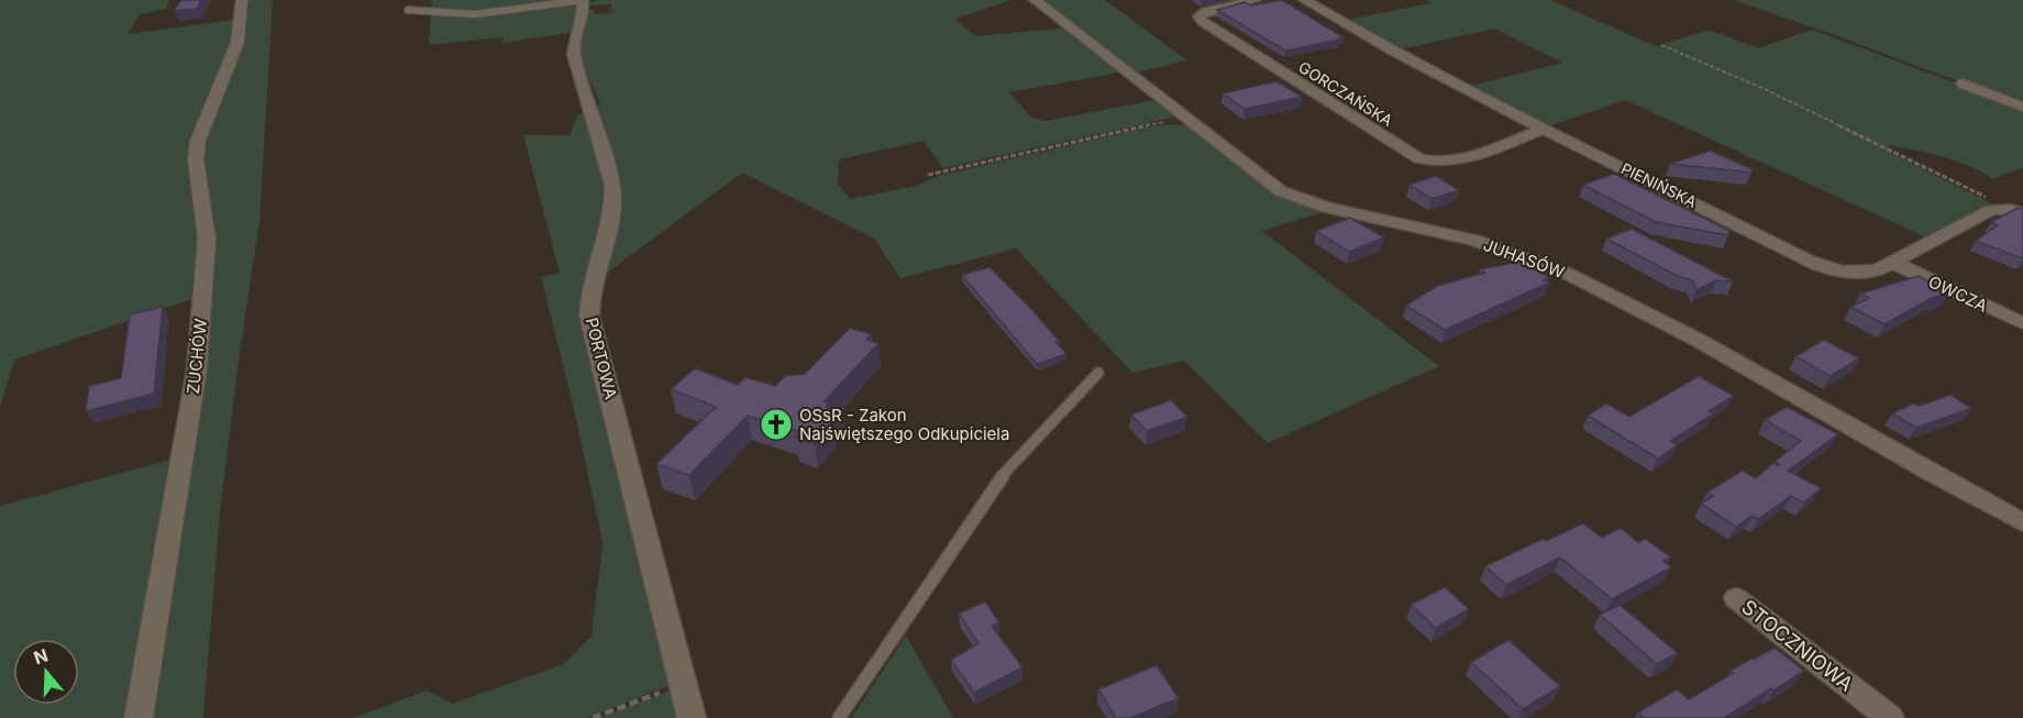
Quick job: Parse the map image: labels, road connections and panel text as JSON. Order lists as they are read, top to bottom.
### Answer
{
  "streets": {
    "street": [
      "GORCZAŃSKA",
      "PIENIŃSKA",
      "JUHASÓW",
      "OWCZA",
      "ZUCHÓW",
      "PORTOWA",
      "STOCZNIOWA"
    ]
  },
  "crossings": [
    ["GORCZAŃSKA", "PIENIŃSKA"],
    ["PIENIŃSKA", "OWCZA"]
  ],
  "places": {
    "church": ["OSsR - Zakon Najświętszego Odkupiciela"]
  },
  "north": "top"
}
